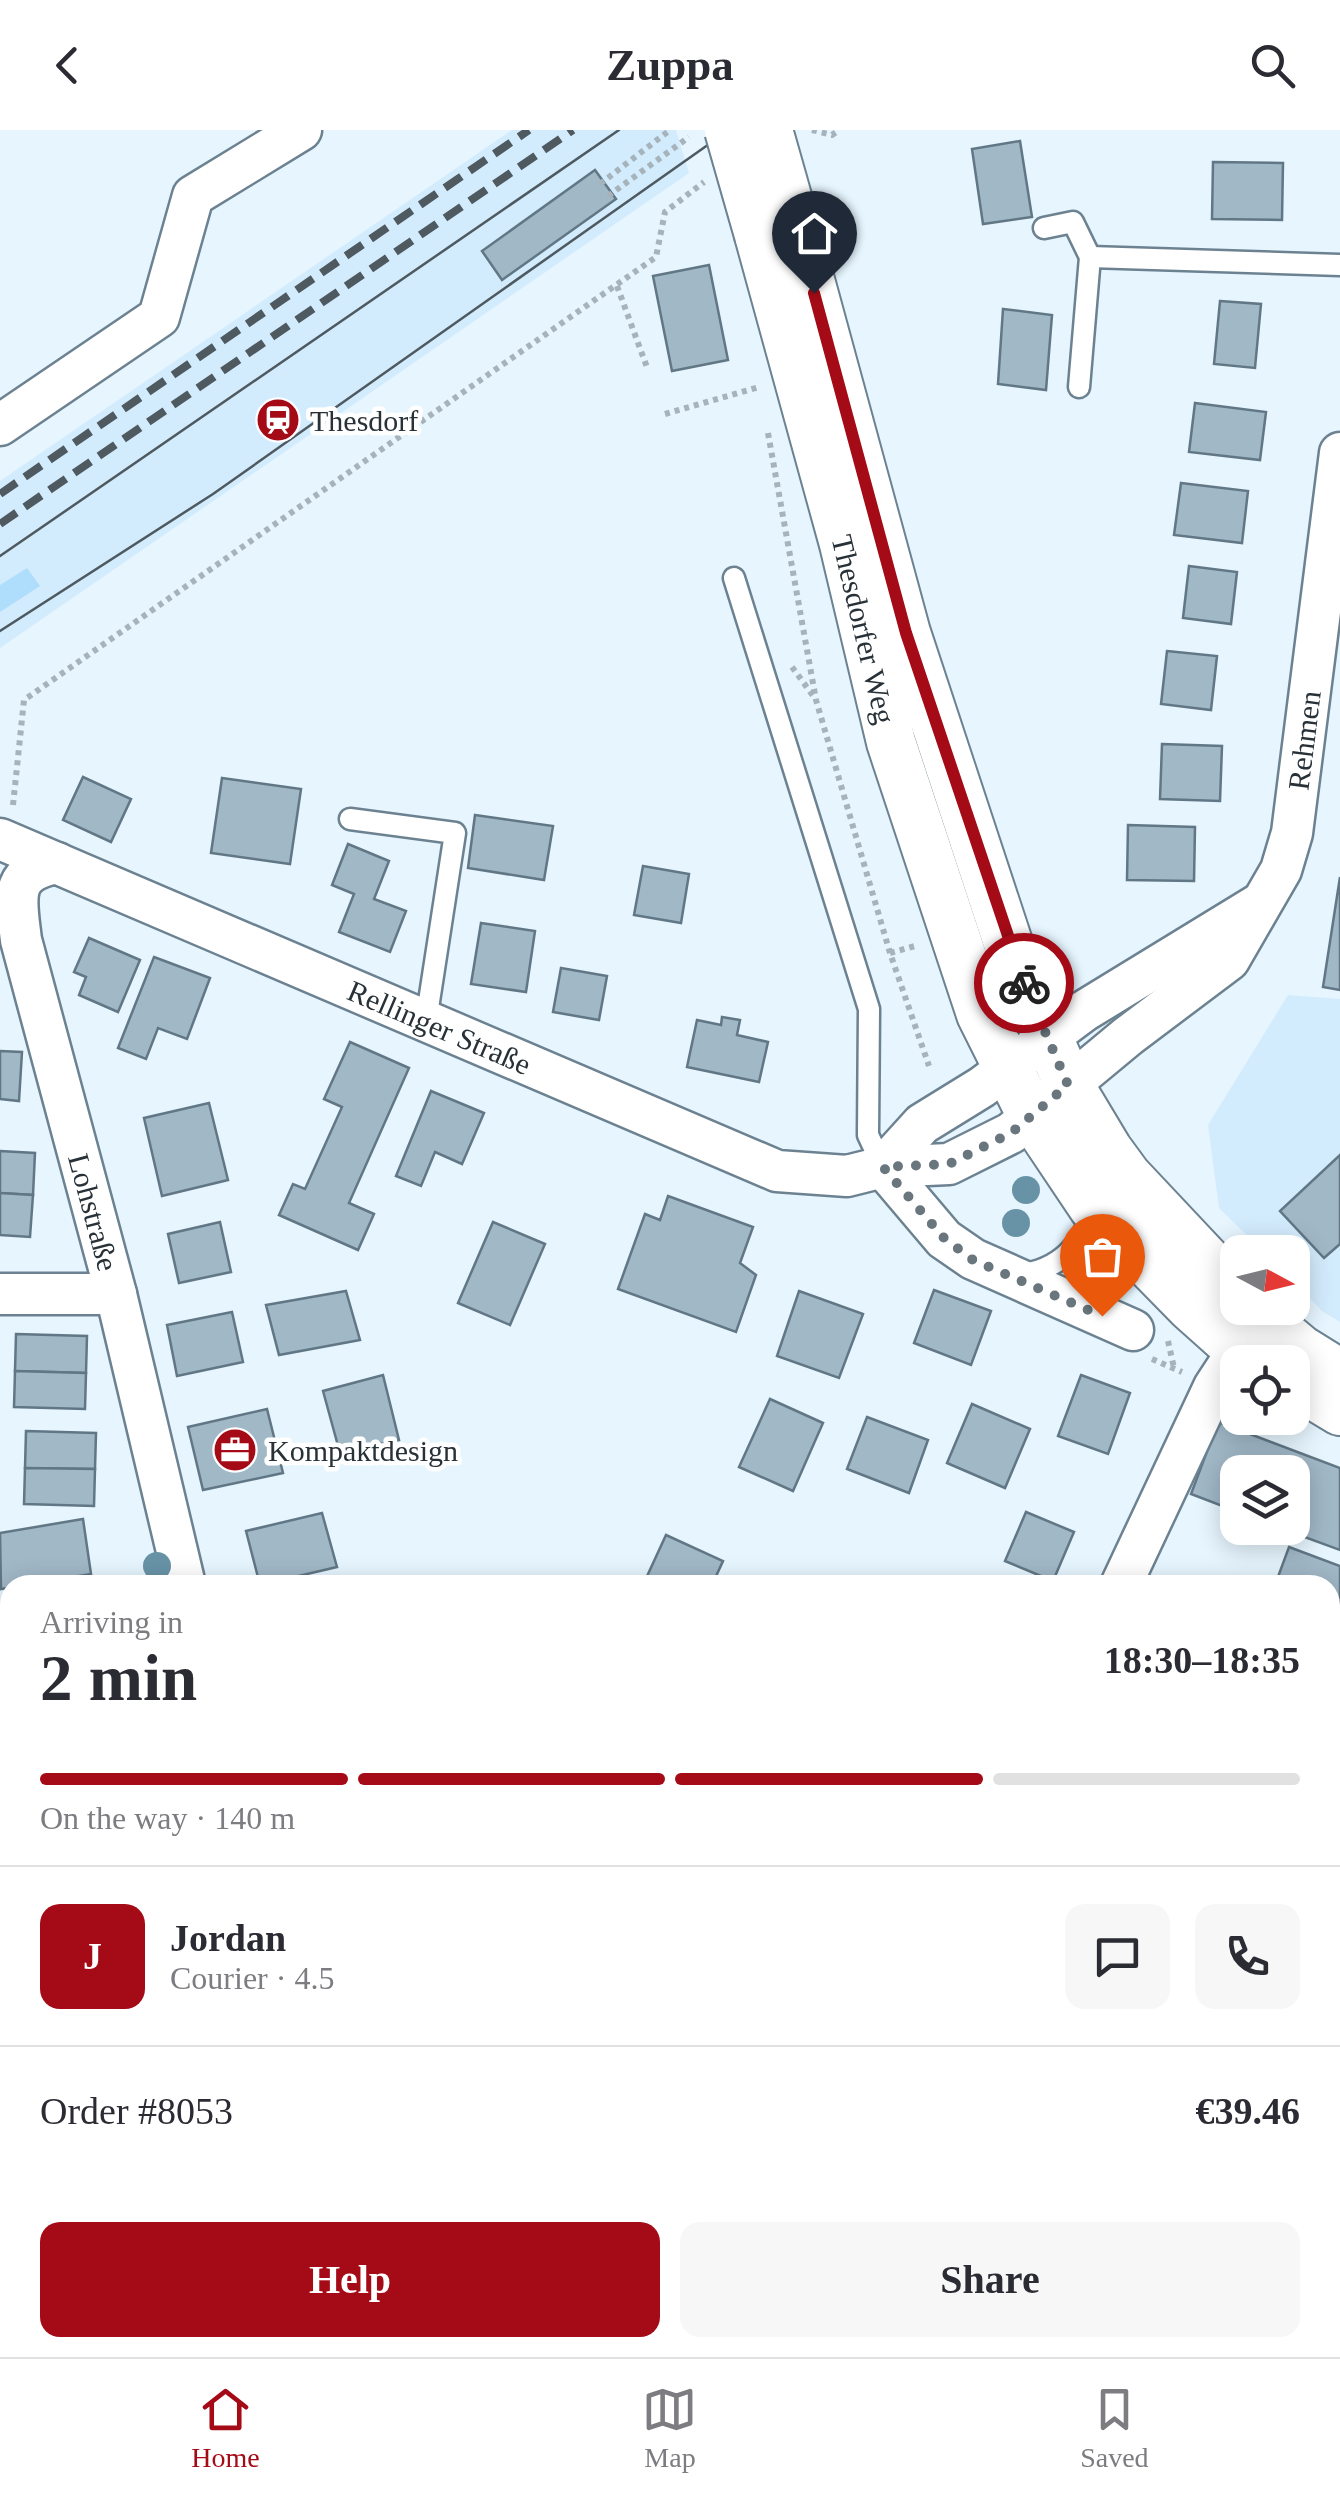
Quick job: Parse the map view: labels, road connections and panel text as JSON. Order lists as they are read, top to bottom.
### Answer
{
  "streets": {
    "street": [
      "Thesdorfer Weg",
      "Rehmen",
      "Rellinger Straße",
      "Lohstraße"
    ]
  },
  "crossings": [
    ["Thesdorfer Weg", "Rehmen"],
    ["Thesdorfer Weg", "Rellinger Straße"],
    ["Rehmen", "Rellinger Straße"],
    ["Rellinger Straße", "Lohstraße"]
  ],
  "places": {
    "station": ["Thesdorf"],
    "office": ["Kompaktdesign"]
  },
  "north": "right",
  "page": {
    "header": "Zuppa",
    "heading": ["2 min", "Arriving in", "18:30–18:35"],
    "panel": [
      "Jordan",
      "Courier · 4.5",
      "Order #8053",
      "€39.46"
    ],
    "bar": "On the way · 140 m",
    "round": "J",
    "buttons": ["Help", "Share"],
    "tabs": ["Home", "Map", "Saved"]
  }
}
